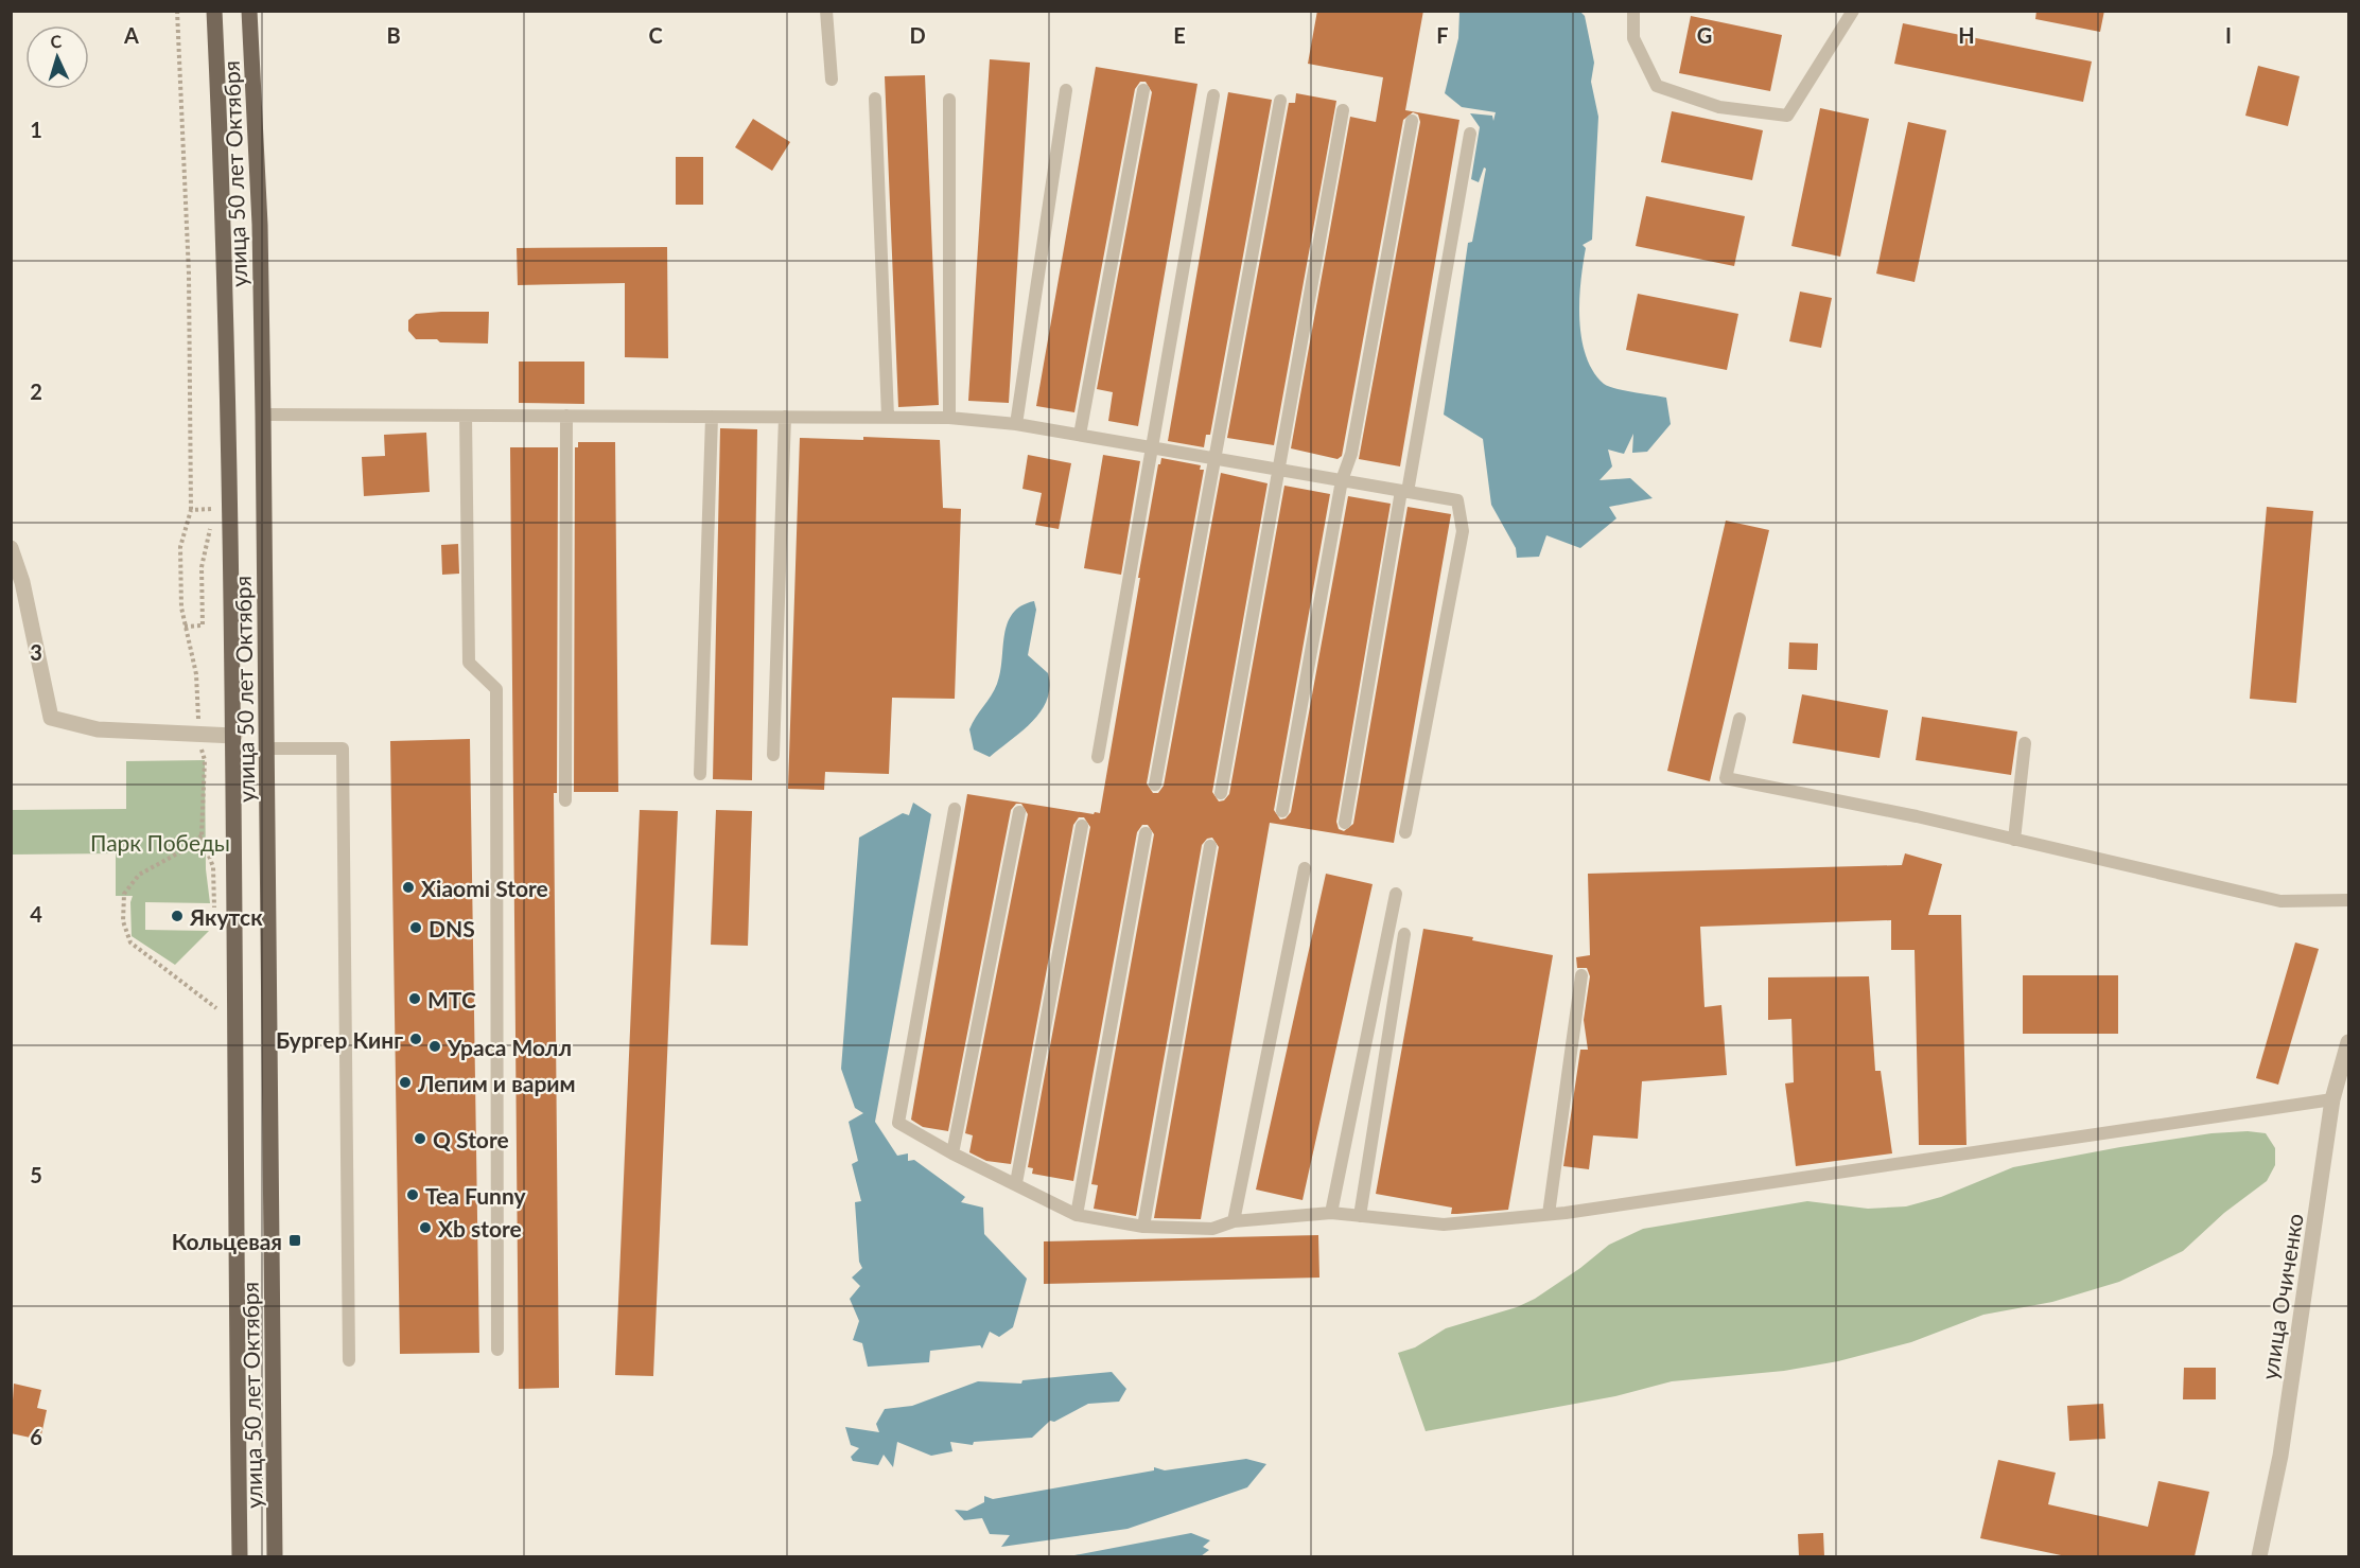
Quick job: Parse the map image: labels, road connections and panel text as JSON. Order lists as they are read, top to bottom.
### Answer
{
  "streets": {
    "main road": ["улица 50 лет Октября"],
    "street": ["улица Очиченко"]
  },
  "parks": ["Парк Победы"],
  "places": {
    "other": [
      "Xiaomi Store",
      "Якутск",
      "DNS",
      "МТС",
      "Бургер Кинг",
      "Ураса Молл",
      "Лепим и варим",
      "Q Store",
      "Tea Funny",
      "Xb store"
    ],
    "transit": ["Кольцевая"]
  },
  "north": "top",
  "grid": {
    "columns": [
      "A",
      "B",
      "C",
      "D",
      "E",
      "F",
      "G",
      "H",
      "I"
    ],
    "rows": [
      "1",
      "2",
      "3",
      "4",
      "5",
      "6"
    ]
  }
}
